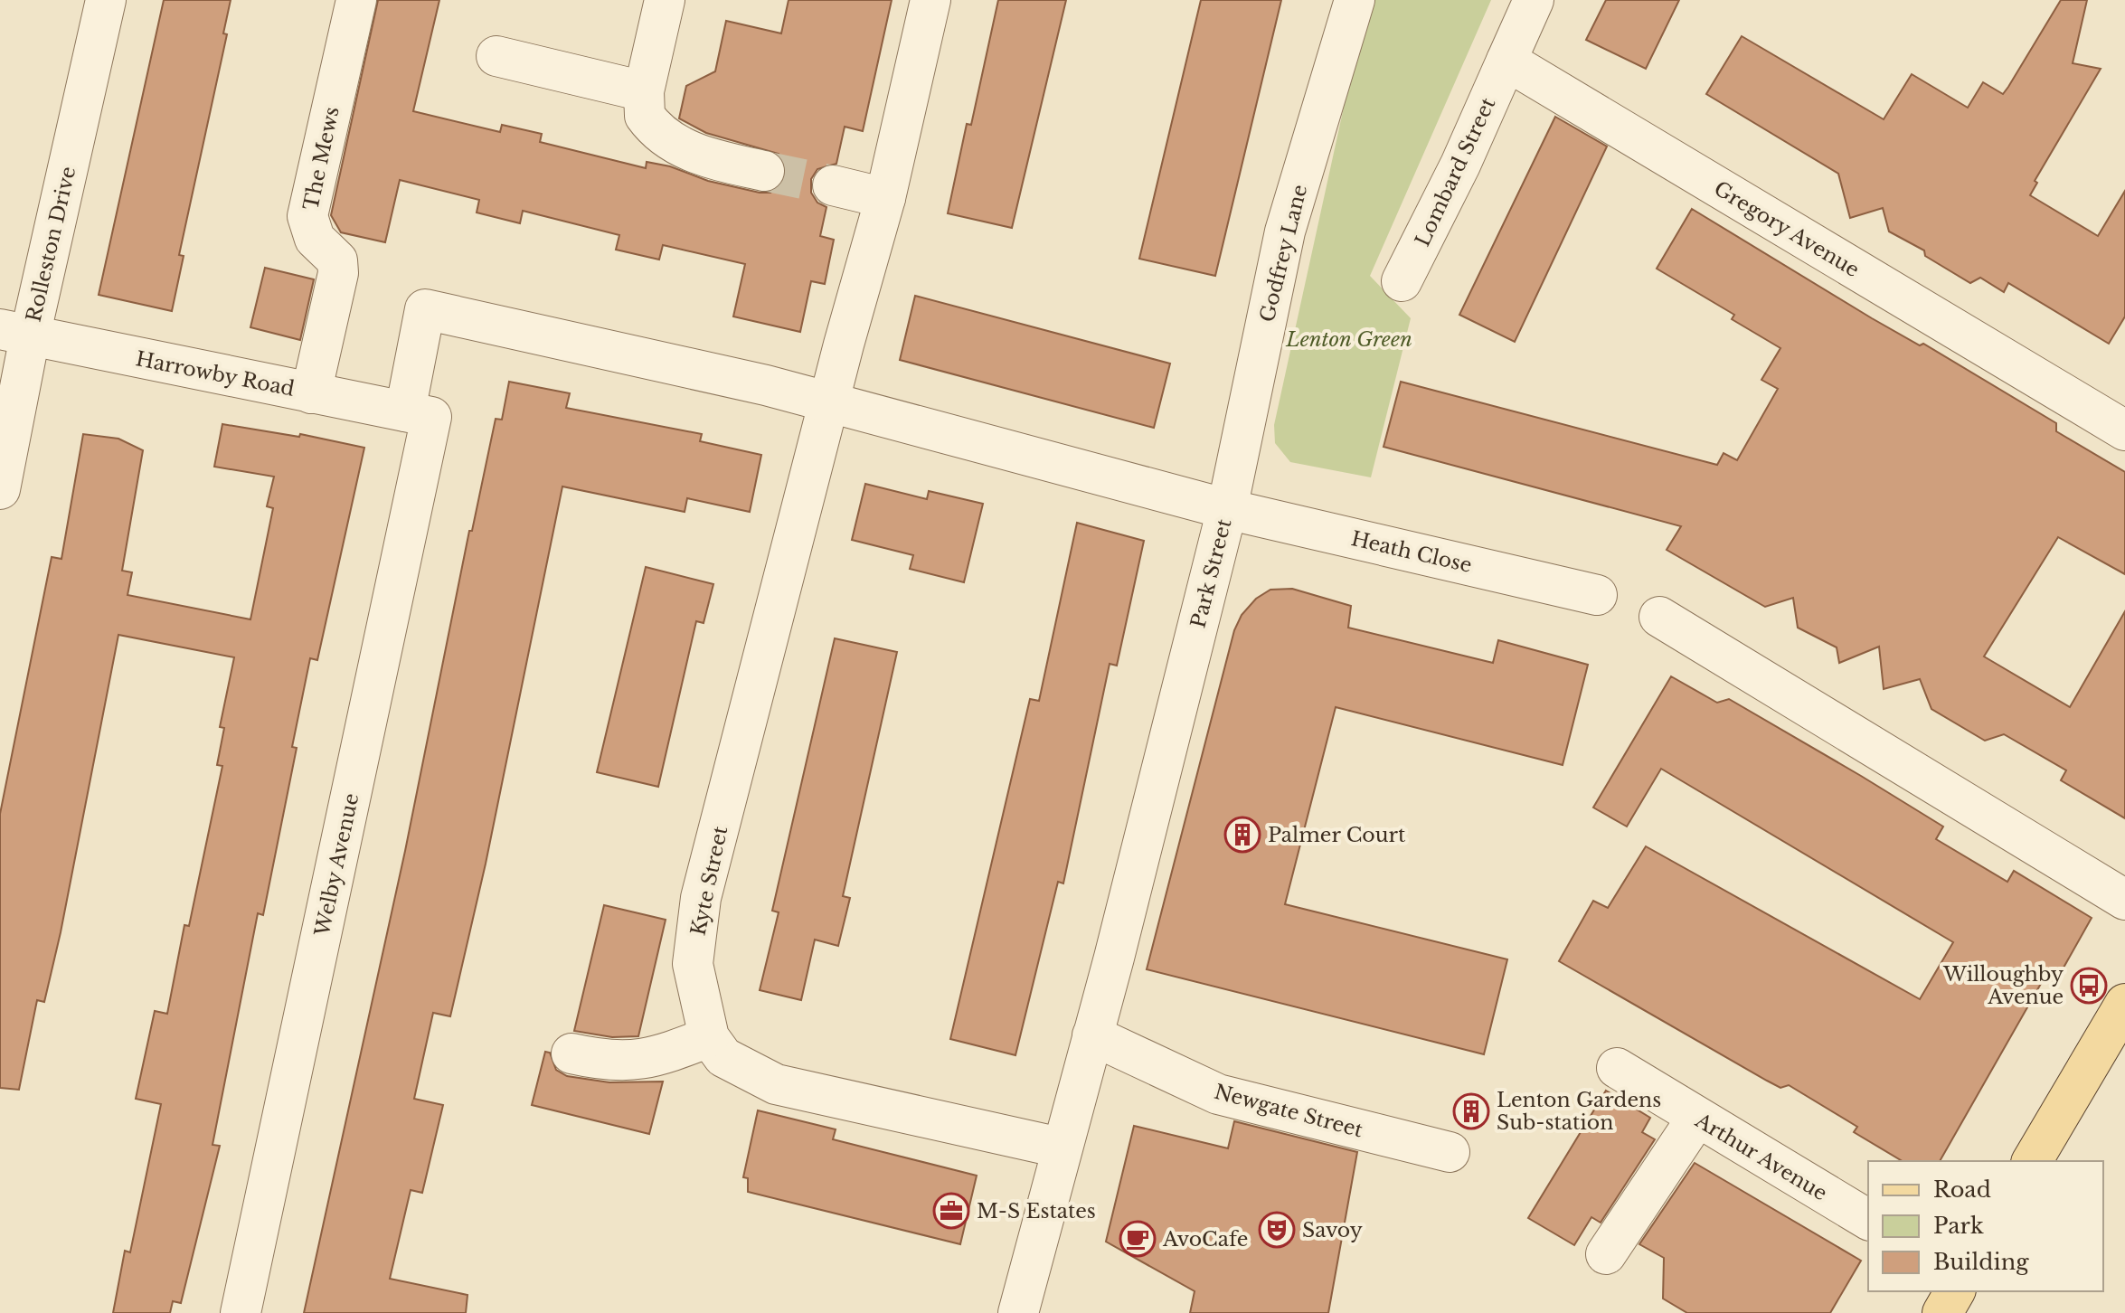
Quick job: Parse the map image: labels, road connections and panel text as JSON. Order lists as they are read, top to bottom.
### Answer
{
  "streets": {
    "street": [
      "The Mews",
      "Lombard Street",
      "Gregory Avenue",
      "Rolleston Drive",
      "Godfrey Lane",
      "Harrowby Road",
      "Heath Close",
      "Park Street",
      "Welby Avenue",
      "Kyte Street",
      "Newgate Street",
      "Arthur Avenue"
    ]
  },
  "crossings": [
    ["The Mews", "Harrowby Road"],
    ["Lombard Street", "Gregory Avenue"],
    ["Rolleston Drive", "Harrowby Road"],
    ["Godfrey Lane", "Heath Close"],
    ["Godfrey Lane", "Park Street"],
    ["Harrowby Road", "Park Street"],
    ["Harrowby Road", "Welby Avenue"],
    ["Heath Close", "Park Street"],
    ["Park Street", "Welby Avenue"],
    ["Park Street", "Kyte Street"],
    ["Park Street", "Newgate Street"]
  ],
  "parks": ["Lenton Green"],
  "places": {
    "building": ["Palmer Court", "Lenton Gardens Sub-station"],
    "bus stop": ["Willoughby Avenue"],
    "office": ["M-S Estates"],
    "theatre": ["Savoy"],
    "cafe": ["AvoCafe"]
  },
  "legend": ["Road", "Park", "Building"]
}
